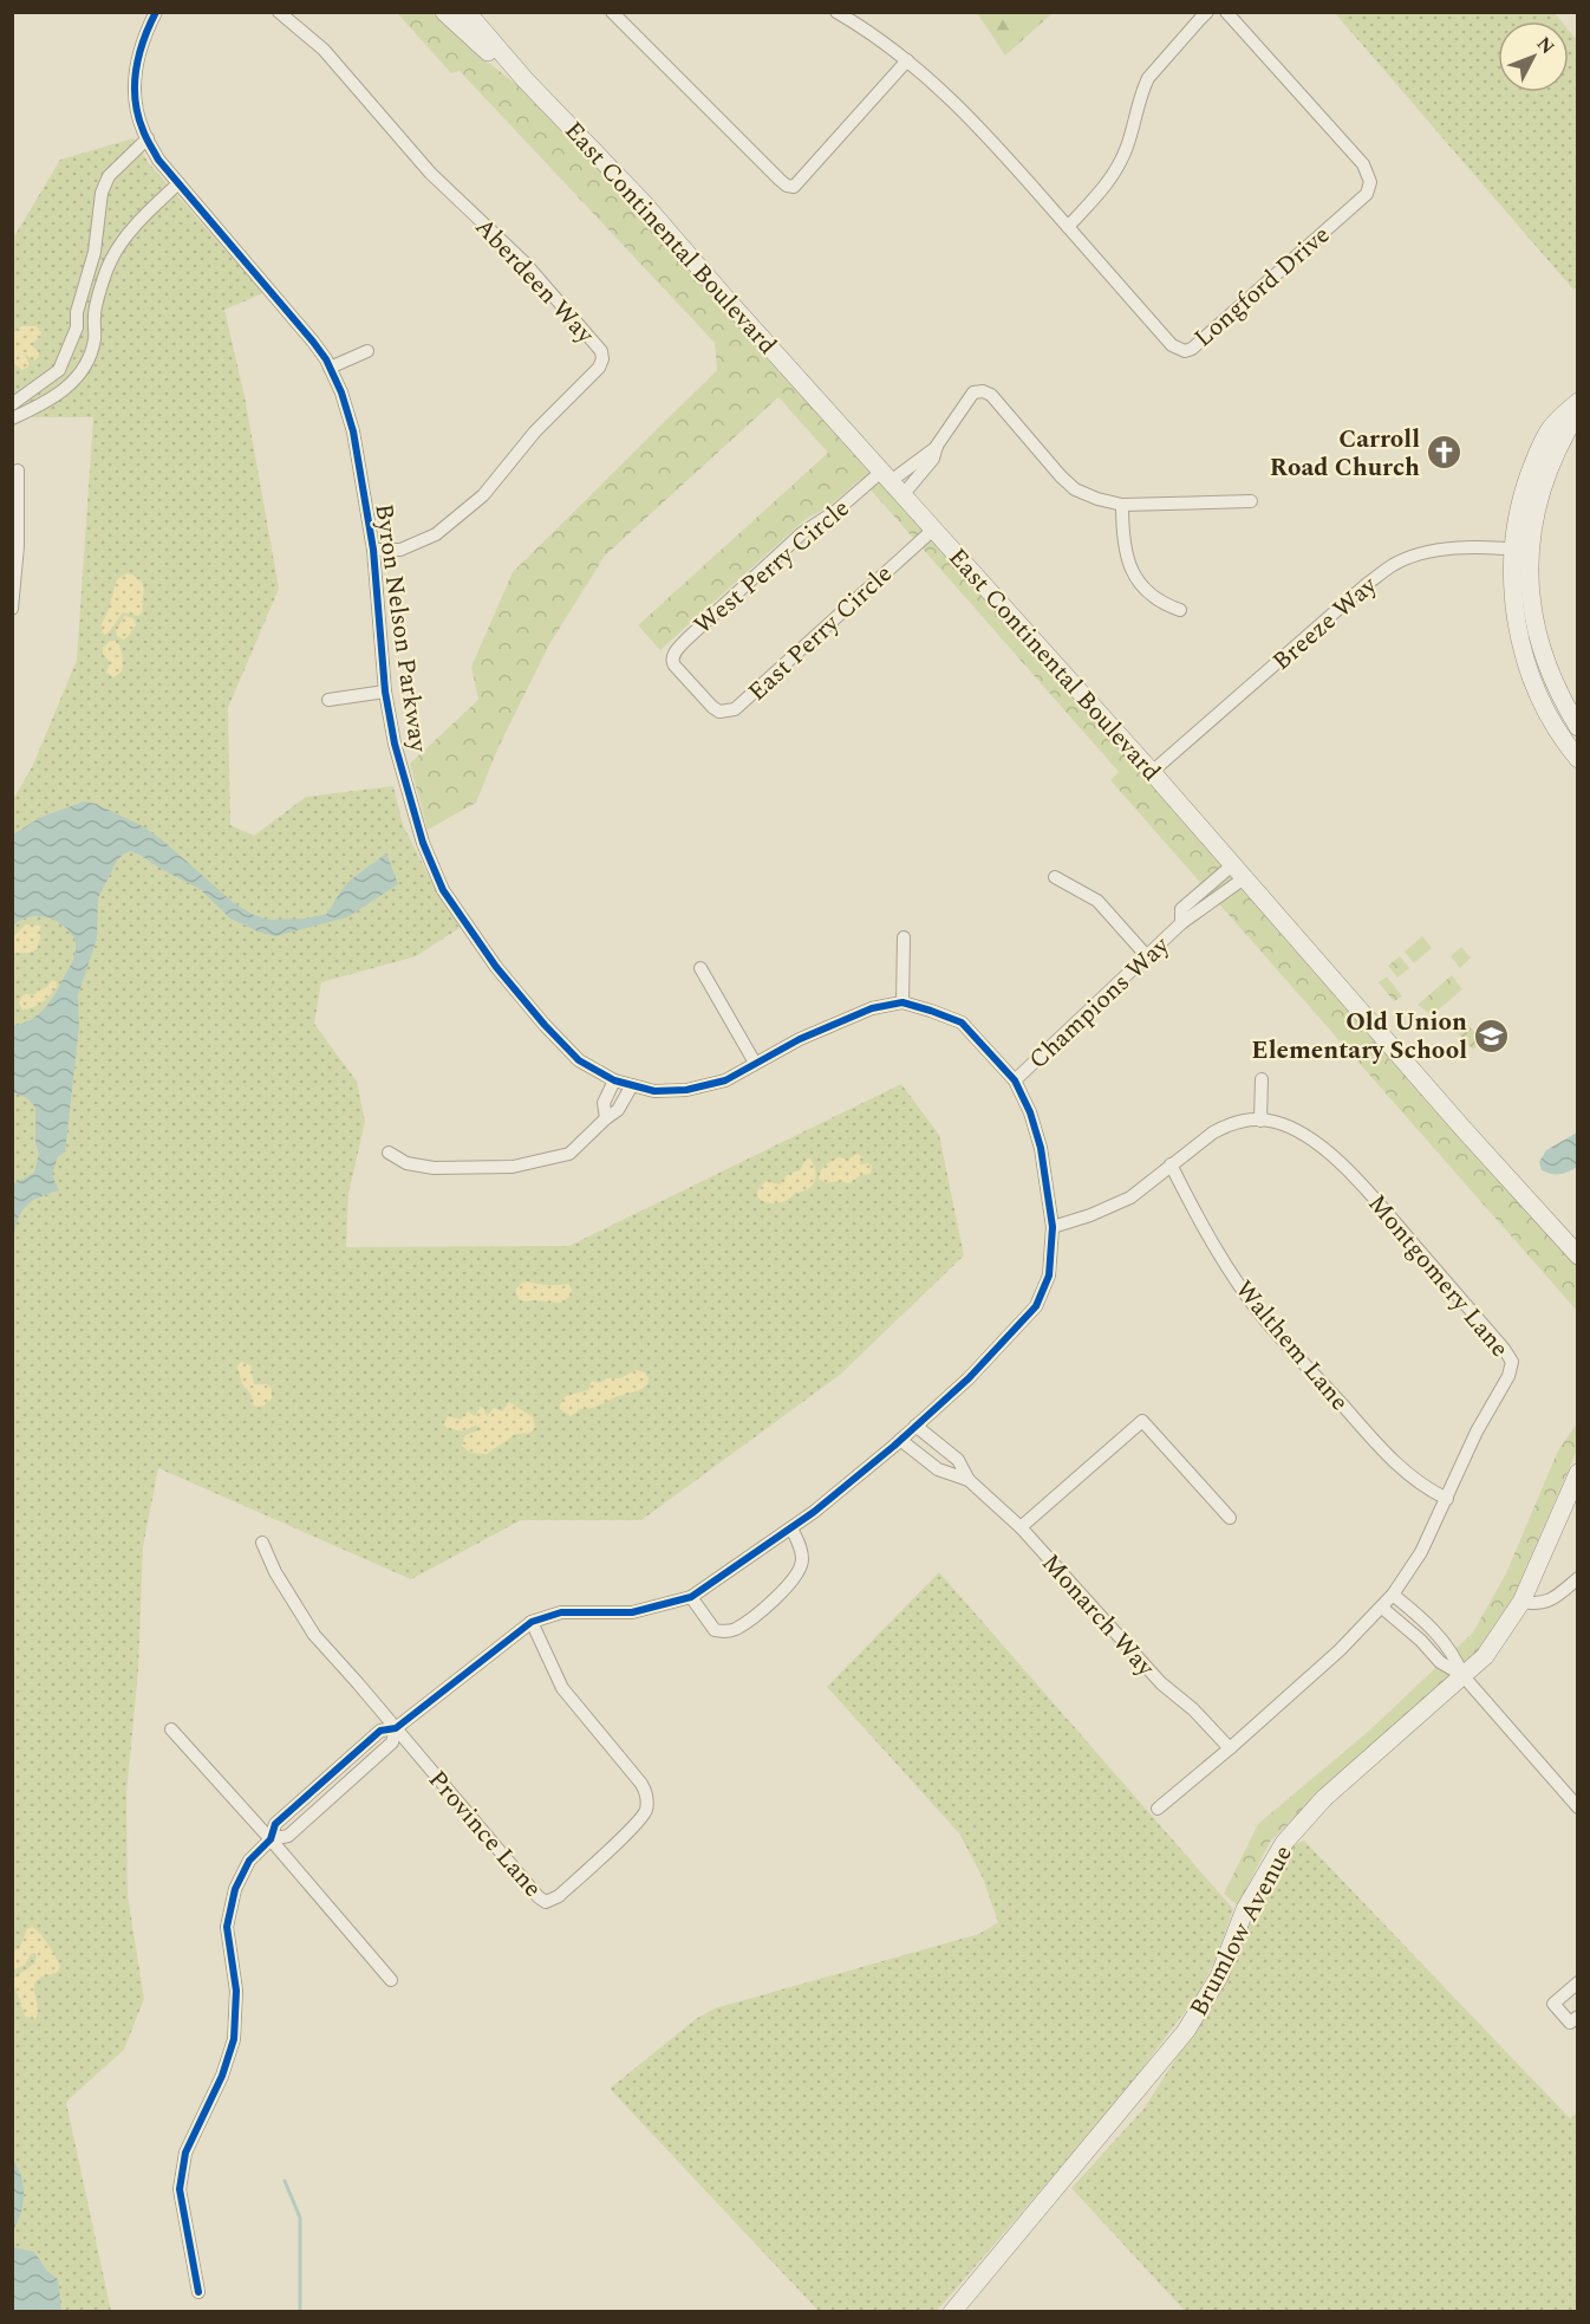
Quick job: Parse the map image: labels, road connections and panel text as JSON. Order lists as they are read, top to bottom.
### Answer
{
  "streets": {
    "main road": ["East Continental Boulevard", "Brumlow Avenue"],
    "street": [
      "Aberdeen Way",
      "Longford Drive",
      "West Perry Circle",
      "Breeze Way",
      "Byron Nelson Parkway",
      "East Perry Circle",
      "Champions Way",
      "Montgomery Lane",
      "Walthem Lane",
      "Monarch Way",
      "Province Lane"
    ]
  },
  "crossings": [
    ["East Continental Boulevard", "West Perry Circle"],
    ["East Continental Boulevard", "Breeze Way"],
    ["East Continental Boulevard", "East Perry Circle"],
    ["East Continental Boulevard", "Champions Way"],
    ["Aberdeen Way", "Byron Nelson Parkway"],
    ["West Perry Circle", "East Perry Circle"],
    ["Montgomery Lane", "Walthem Lane"],
    ["Montgomery Lane", "Monarch Way"]
  ],
  "places": {
    "church": ["Carroll Road Church"],
    "school or university": ["Old Union Elementary School"]
  },
  "north": "top right"
}
